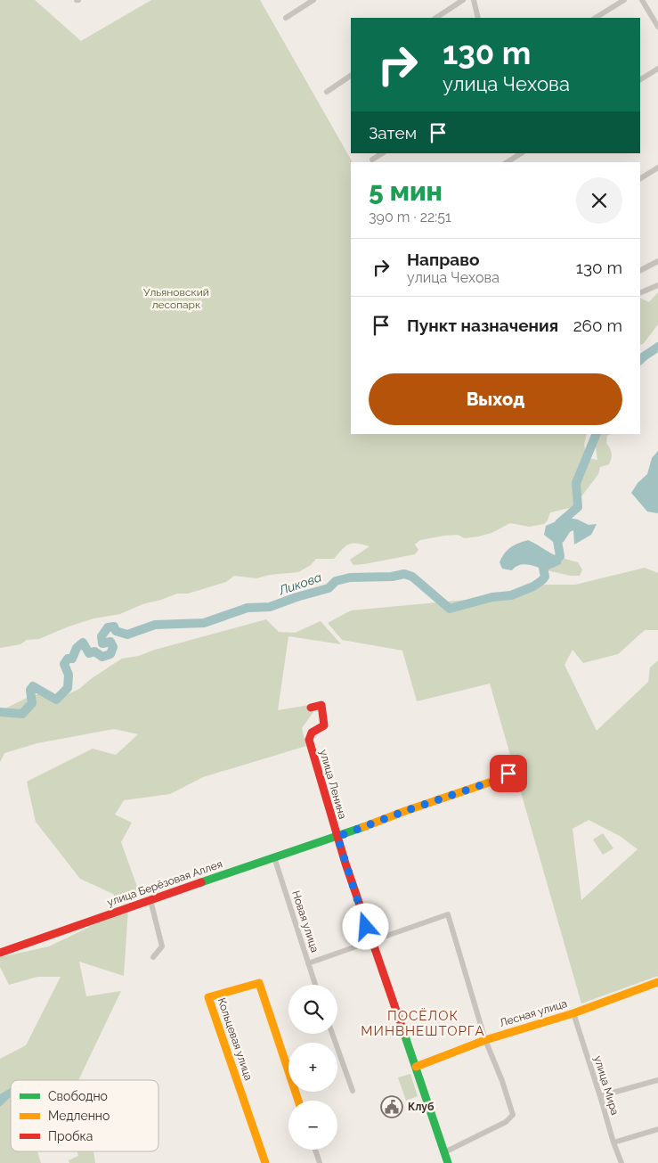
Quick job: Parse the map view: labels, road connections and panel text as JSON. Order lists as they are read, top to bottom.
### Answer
{
  "streets": {
    "street": [
      "улица Ленина",
      "улица Берёзовая Аллея",
      "Новая улица",
      "Лесная улица",
      "Кольцевая улица",
      "улица Мира"
    ]
  },
  "crossings": [
    ["улица Ленина", "улица Берёзовая Аллея"],
    ["улица Ленина", "Лесная улица"],
    ["улица Берёзовая Аллея", "Новая улица"],
    ["Лесная улица", "улица Мира"]
  ],
  "districts": ["ПОСЁЛОК МИНВНЕШТОРГА"],
  "water": ["Ликова"],
  "parks": ["Ульяновский лесопарк"],
  "places": {
    "public building": ["Клуб"]
  },
  "legend": ["Свободно", "Медленно", "Пробка"],
  "page": {
    "turn": ["130 m", "улица Чехова"],
    "then": "Затем",
    "heading": ["5 мин", "390 m · 22:51"],
    "list": [
      {
        "name": "Направо",
        "note": "улица Чехова",
        "value": "130 m"
      },
      {
        "name": "Пункт назначения",
        "value": "260 m"
      }
    ],
    "buttons": "Выход",
    "map_buttons": ["+", "−"]
  }
}
